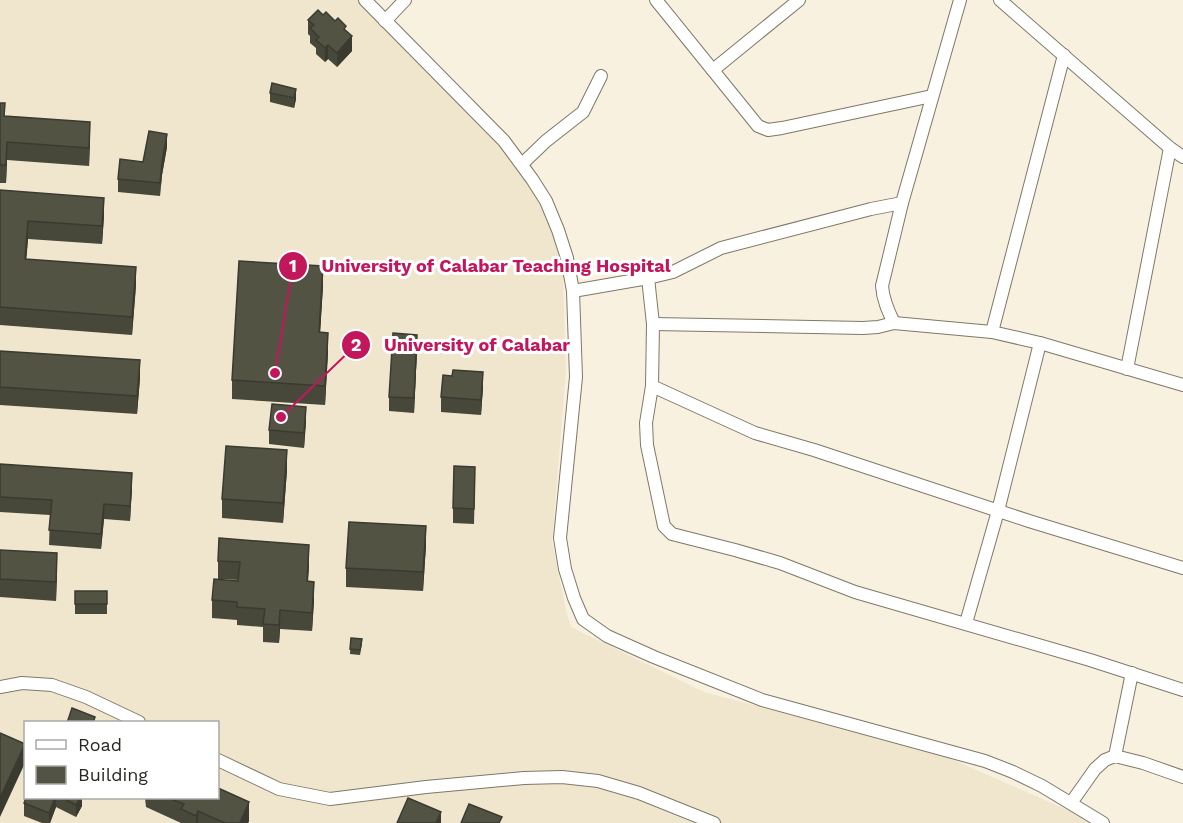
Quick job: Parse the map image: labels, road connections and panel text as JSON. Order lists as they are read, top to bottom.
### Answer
{
  "places": ["University of Calabar Teaching Hospital", "University of Calabar"],
  "legend": ["Road", "Building"]
}
